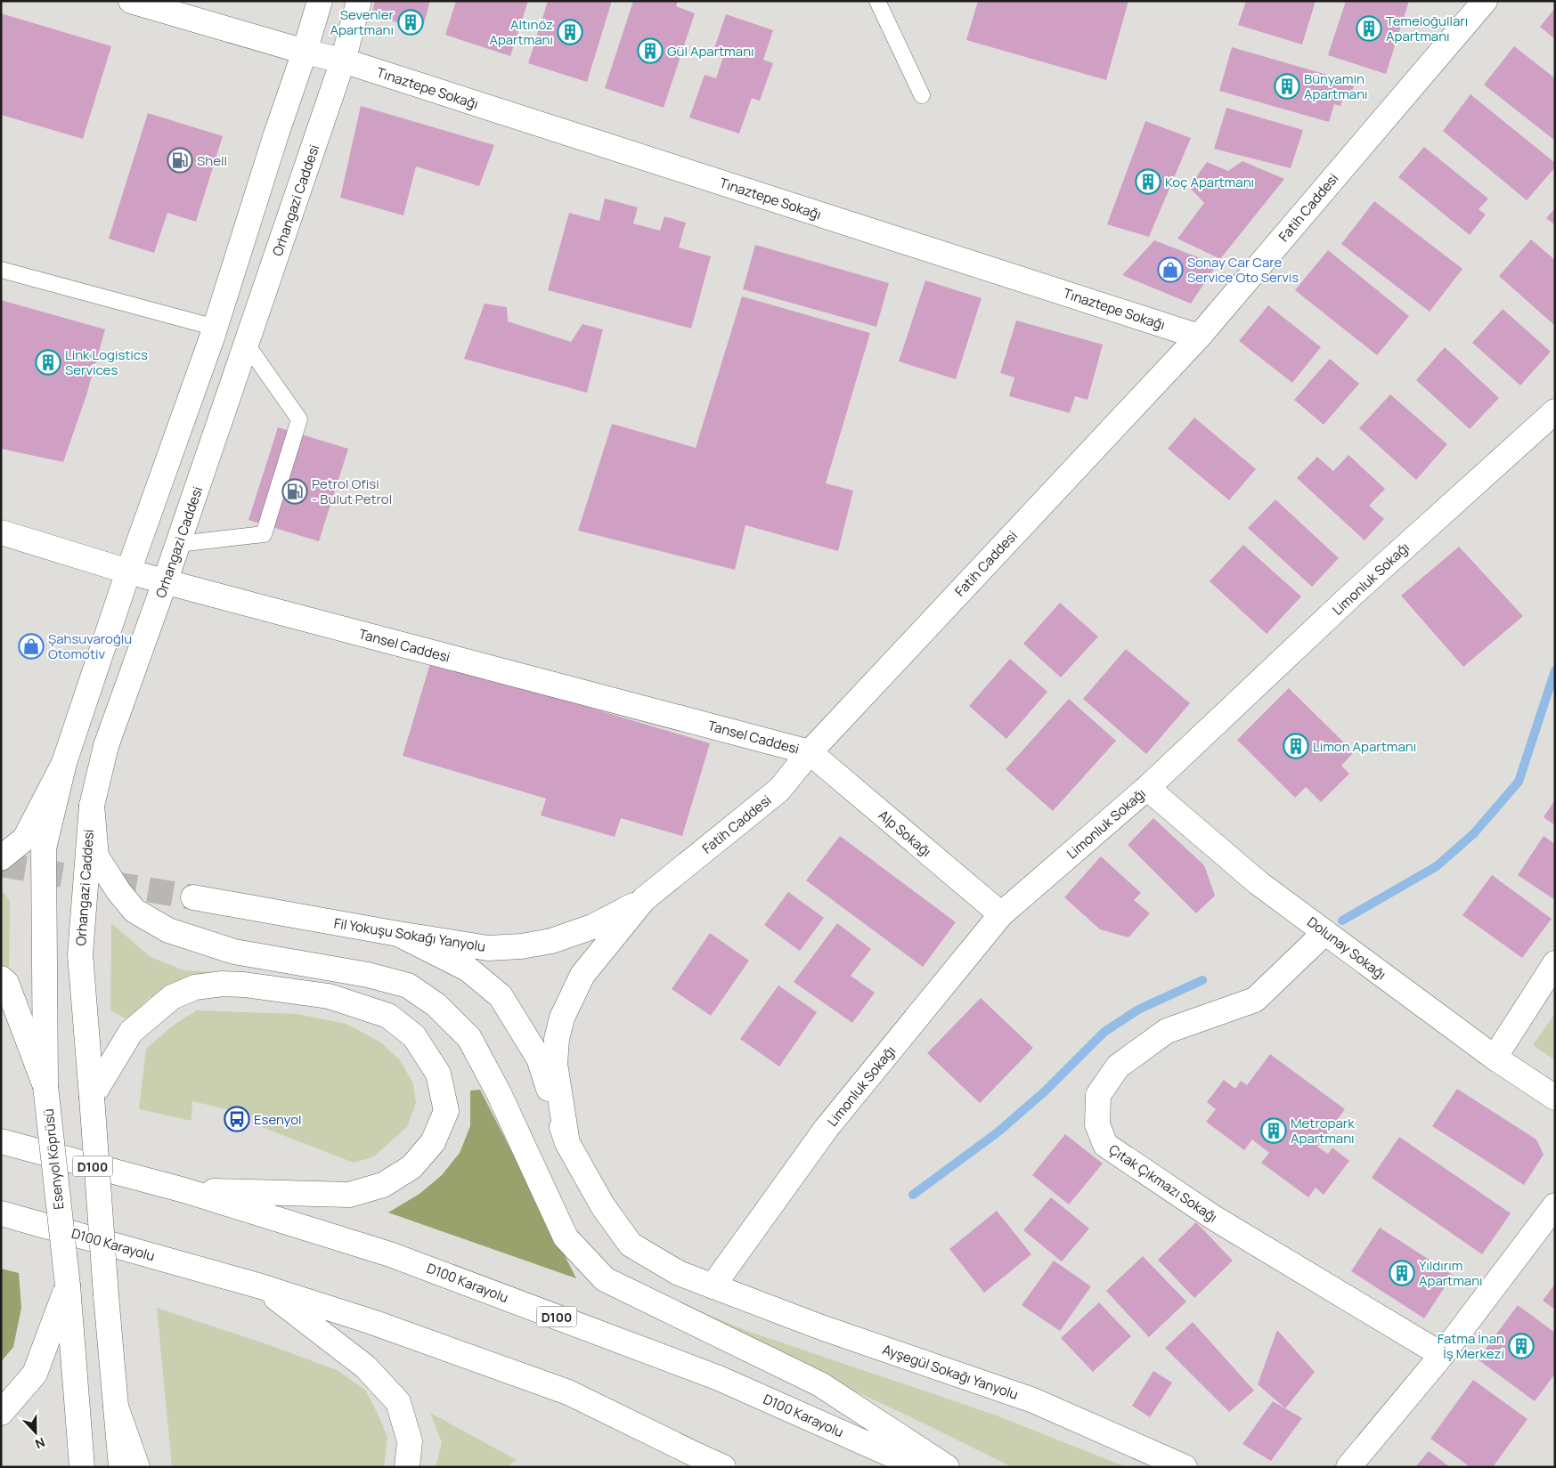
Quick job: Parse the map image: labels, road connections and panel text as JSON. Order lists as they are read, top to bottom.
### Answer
{
  "streets": {
    "main road": [
      "Tınaztepe Sokağı",
      "Orhangazi Caddesi",
      "Fatih Caddesi",
      "Limonluk Sokağı",
      "Tansel Caddesi",
      "Alp Sokağı",
      "Fil Yokuşu Sokağı Yanyolu",
      "Dolunay Sokağı",
      "Esenyol Köprüsü",
      "D100",
      "Çıtak Çıkmazı Sokağı",
      "D100 Karayolu",
      "Ayşegül Sokağı Yanyolu"
    ]
  },
  "crossings": [
    ["Tınaztepe Sokağı", "Orhangazi Caddesi"],
    ["Tınaztepe Sokağı", "Fatih Caddesi"],
    ["Orhangazi Caddesi", "Tansel Caddesi"],
    ["Fatih Caddesi", "Tansel Caddesi"],
    ["Fatih Caddesi", "Alp Sokağı"],
    ["Fatih Caddesi", "Fil Yokuşu Sokağı Yanyolu"],
    ["Fatih Caddesi", "Ayşegül Sokağı Yanyolu"],
    ["Limonluk Sokağı", "Alp Sokağı"],
    ["Limonluk Sokağı", "Dolunay Sokağı"],
    ["Limonluk Sokağı", "Ayşegül Sokağı Yanyolu"],
    ["Tansel Caddesi", "Alp Sokağı"],
    ["Dolunay Sokağı", "Çıtak Çıkmazı Sokağı"]
  ],
  "places": {
    "building": [
      "Sevenler Apartmanı",
      "Temeloğulları Apartmanı",
      "Altınöz Apartmanı",
      "Gül Apartmanı",
      "Bünyamin Apartmanı",
      "Koç Apartmanı",
      "Link Logistics Services",
      "Limon Apartmanı",
      "Metropark Apartmanı",
      "Yıldırım Apartmanı",
      "Fatma İnan İş Merkezi"
    ],
    "fuel station": ["Shell", "Petrol Ofisi - Bulut Petrol"],
    "shop": ["Sonay Car Care Service Oto Servis", "Şahsuvaroğlu Otomotiv"],
    "bus stop": ["Esenyol"]
  },
  "north": "bottom"
}
